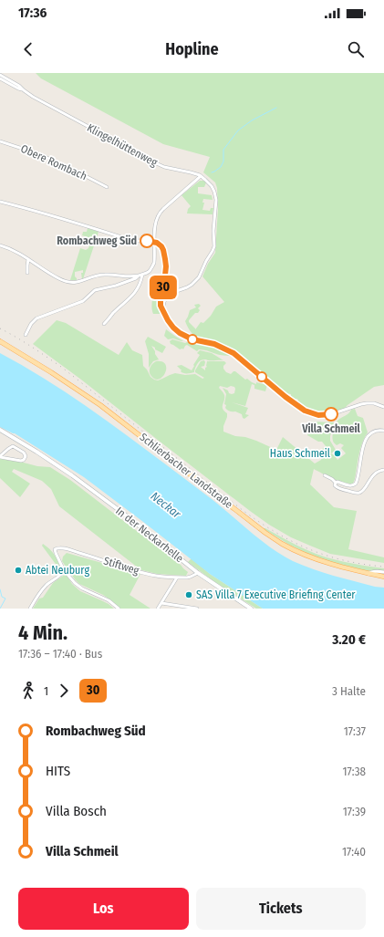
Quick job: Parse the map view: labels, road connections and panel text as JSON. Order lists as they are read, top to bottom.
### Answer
{
  "streets": {
    "main road": ["Schlierbacher Landstraße", "In der Neckarhelle"],
    "street": ["Klingelhüttenweg", "Obere Rombach", "Stiftweg"]
  },
  "crossings": [
    ["In der Neckarhelle", "Stiftweg"]
  ],
  "water": ["Neckar"],
  "places": [
    "Rombachweg Süd",
    "Villa Schmeil",
    "Haus Schmeil",
    "Abtei Neuburg",
    "SAS Villa 7 Executive Briefing Center"
  ],
  "lines": ["bus line 30"],
  "page": {
    "status": "17:36",
    "header": "Hopline",
    "on_map": "30",
    "heading": ["4 Min.", "17:36 – 17:40 · Bus", "3.20 €"],
    "legs": ["1", "30", "3 Halte"],
    "list": [
      {
        "name": "Rombachweg Süd",
        "value": "17:37"
      },
      {
        "name": "HITS",
        "value": "17:38"
      },
      {
        "name": "Villa Bosch",
        "value": "17:39"
      },
      {
        "name": "Villa Schmeil",
        "value": "17:40"
      }
    ],
    "buttons": ["Los", "Tickets"]
  }
}
